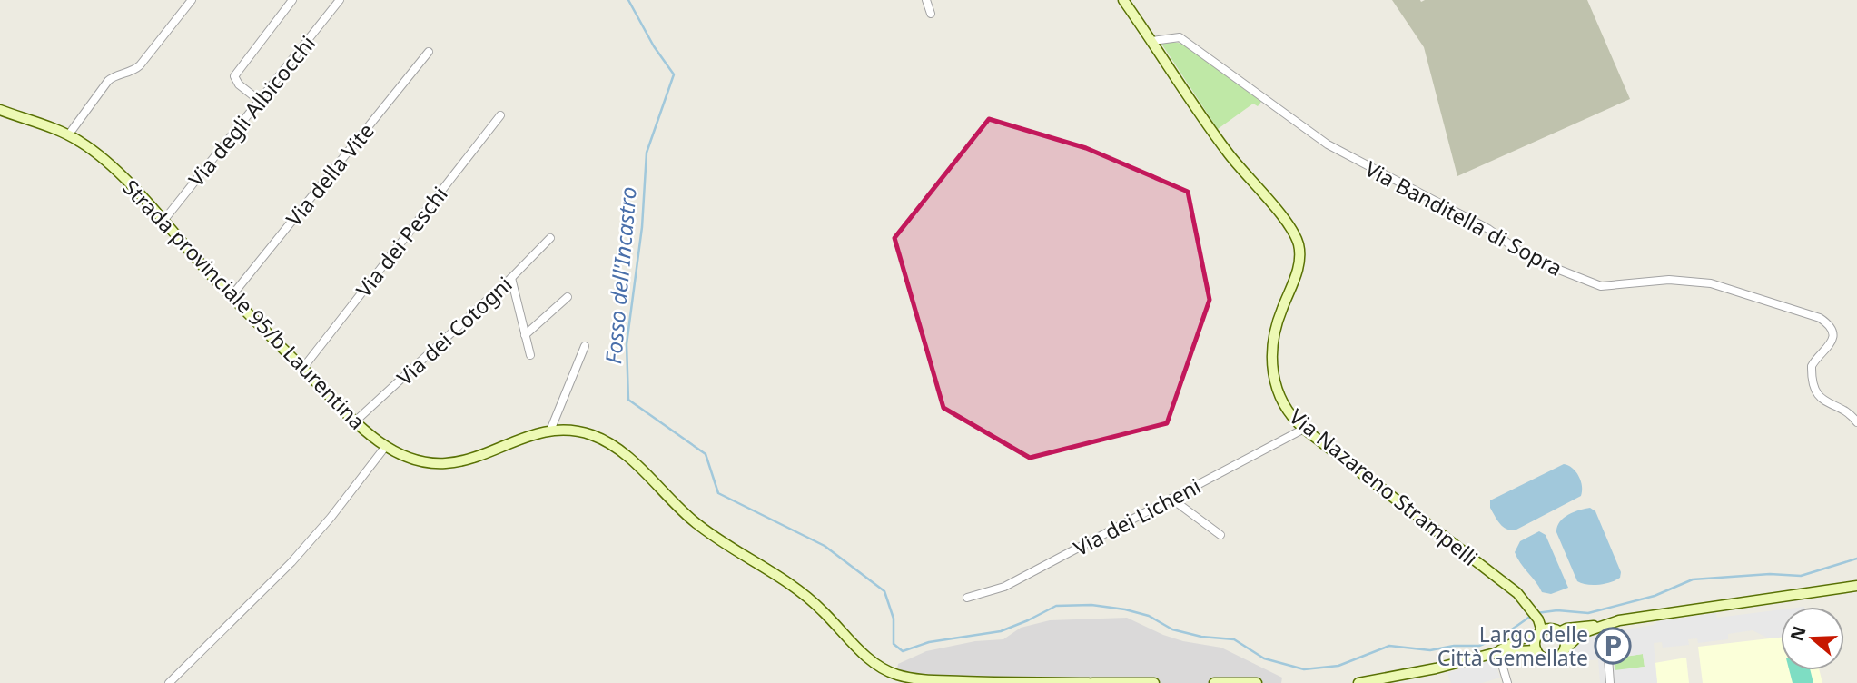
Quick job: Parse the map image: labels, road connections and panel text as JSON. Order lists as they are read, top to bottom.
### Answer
{
  "streets": {
    "main road": ["Strada provinciale 95/b Laurentina", "Via Nazareno Strampelli"],
    "street": [
      "Via degli Albicocchi",
      "Via della Vite",
      "Via Banditella di Sopra",
      "Via dei Peschi",
      "Via dei Cotogni",
      "Via dei Licheni"
    ]
  },
  "crossings": [
    ["Via degli Albicocchi", "Strada provinciale 95/b Laurentina"],
    ["Via della Vite", "Strada provinciale 95/b Laurentina"],
    ["Via Banditella di Sopra", "Via Nazareno Strampelli"],
    ["Via dei Peschi", "Strada provinciale 95/b Laurentina"],
    ["Strada provinciale 95/b Laurentina", "Via dei Cotogni"],
    ["Via Nazareno Strampelli", "Via dei Licheni"]
  ],
  "water": ["Fosso dell'Incastro"],
  "places": {
    "parking": ["Largo delle Città Gemellate"]
  },
  "north": "left"
}
